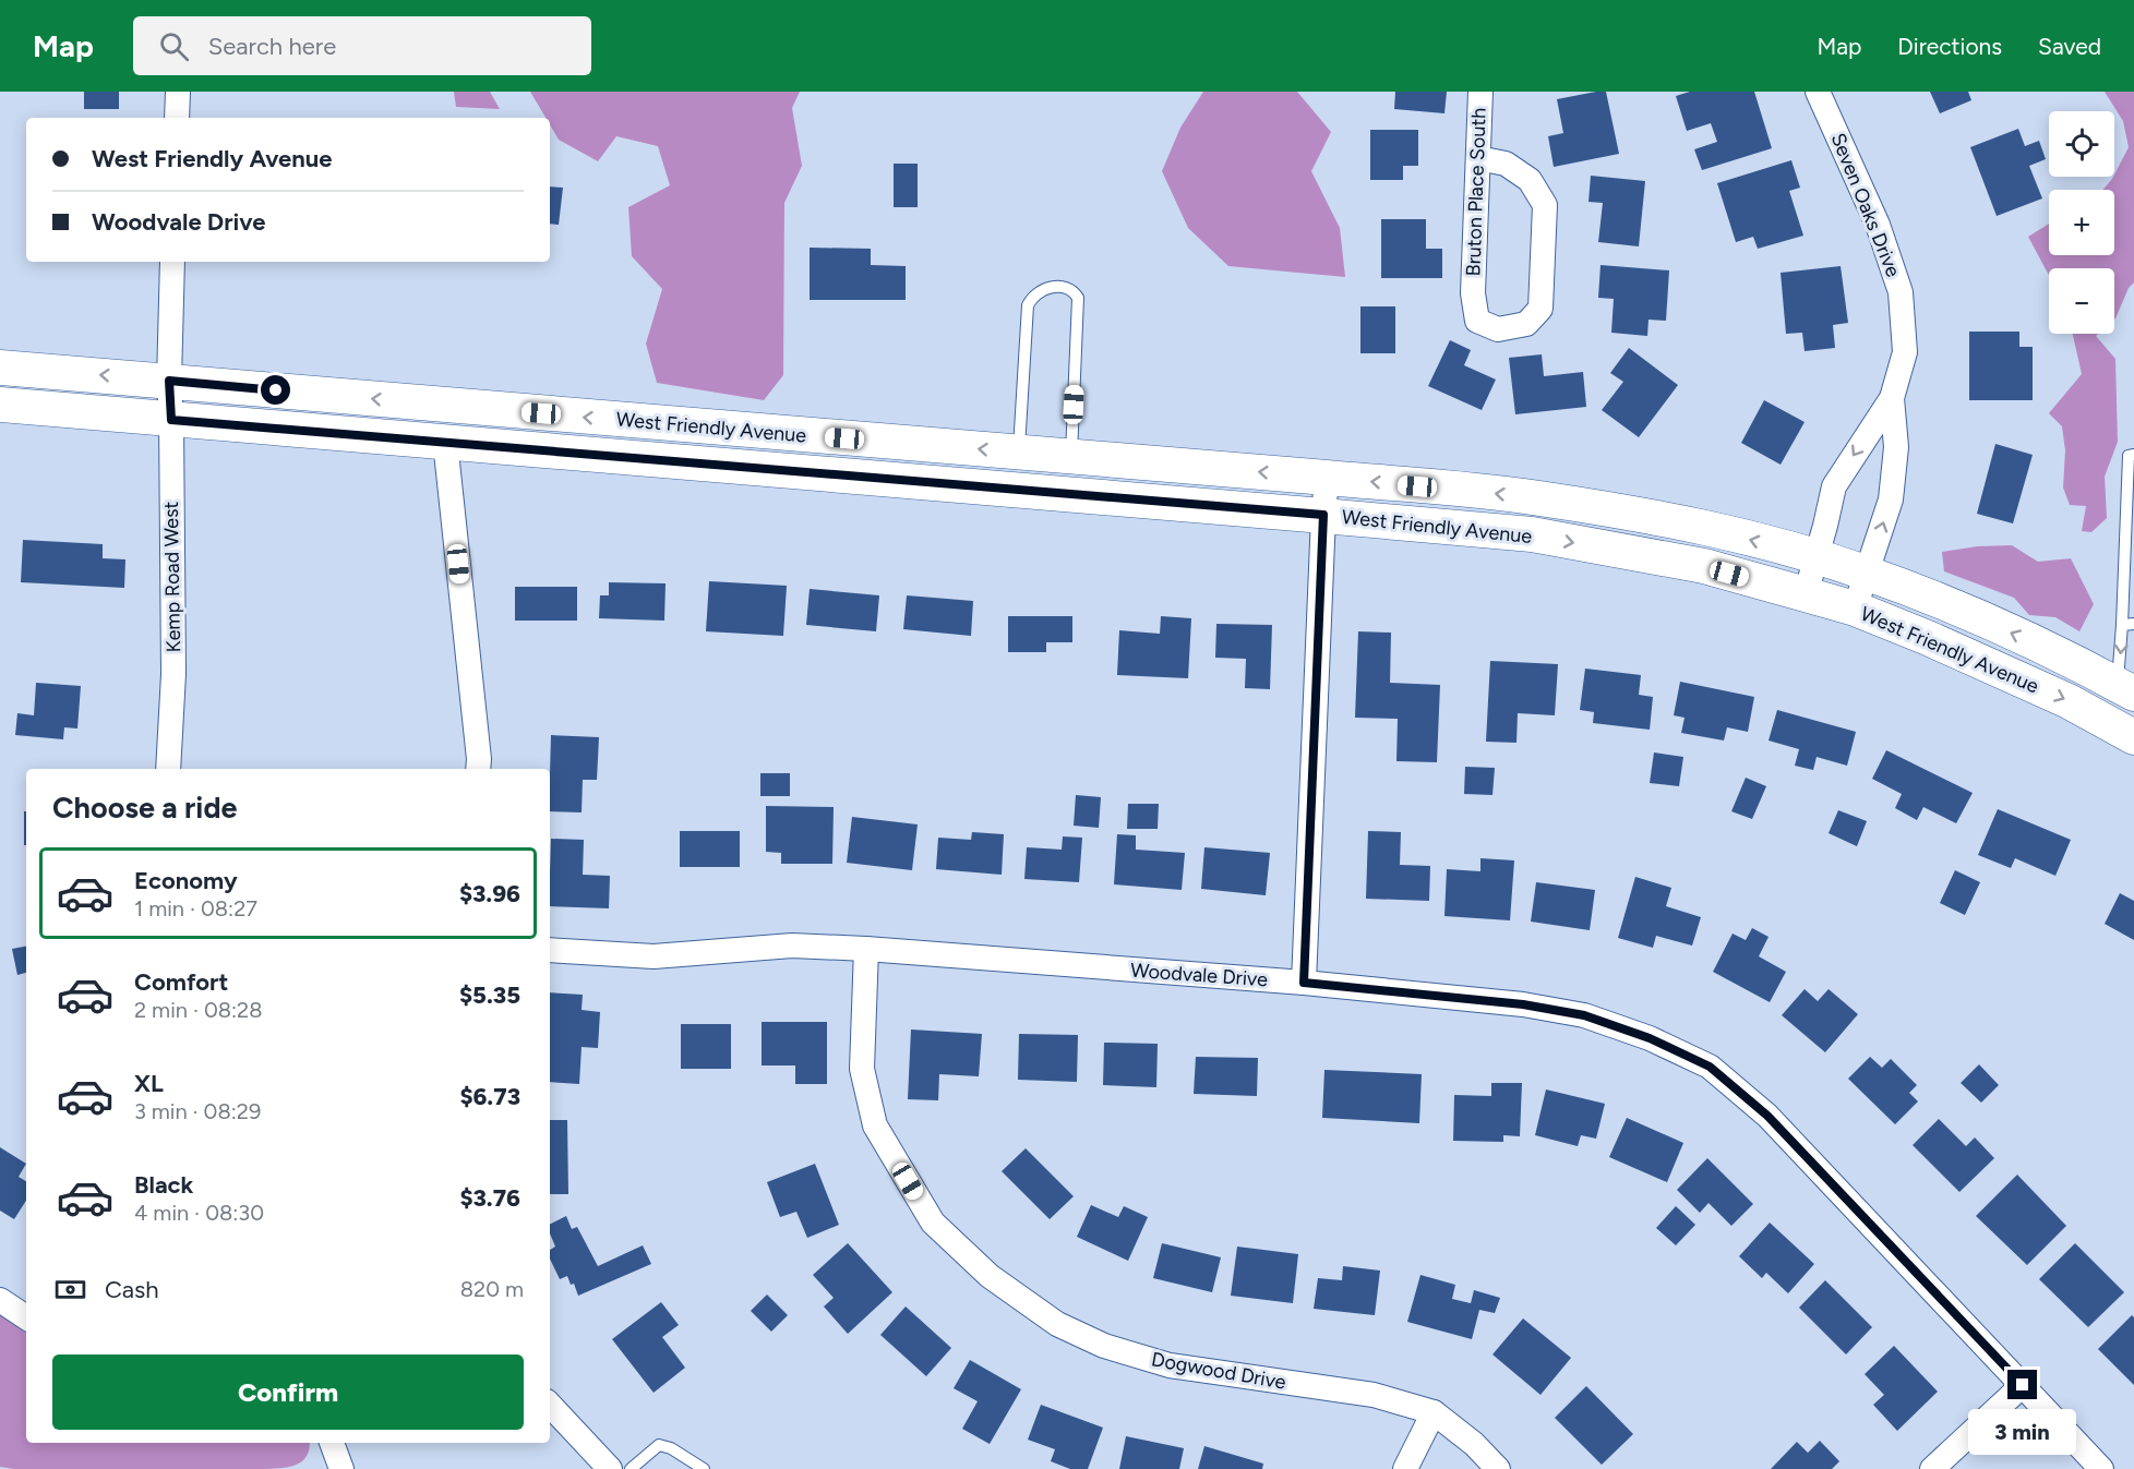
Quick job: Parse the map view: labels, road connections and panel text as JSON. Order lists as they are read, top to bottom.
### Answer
{
  "streets": {
    "main road": ["West Friendly Avenue"],
    "street": [
      "Bruton Place South",
      "Seven Oaks Drive",
      "Kemp Road West",
      "Woodvale Drive",
      "Dogwood Drive"
    ]
  },
  "crossings": [
    ["Seven Oaks Drive", "West Friendly Avenue"],
    ["West Friendly Avenue", "Kemp Road West"],
    ["Woodvale Drive", "Dogwood Drive"]
  ],
  "page": {
    "header": "Map",
    "search": "Search here",
    "nav": ["Map", "Directions", "Saved"],
    "map_buttons": ["+", "−"],
    "banner": ["West Friendly Avenue", "Woodvale Drive"],
    "heading": "Choose a ride",
    "list": [
      {
        "name": "Economy",
        "note": "1 min · 08:27",
        "value": "$3.96"
      },
      {
        "name": "Comfort",
        "note": "2 min · 08:28",
        "value": "$5.35"
      },
      {
        "name": "XL",
        "note": "3 min · 08:29",
        "value": "$6.73"
      },
      {
        "name": "Black",
        "note": "4 min · 08:30",
        "value": "$3.76"
      }
    ],
    "pay": ["Cash", "820 m"],
    "buttons": "Confirm",
    "bubble": "3 min"
  }
}
